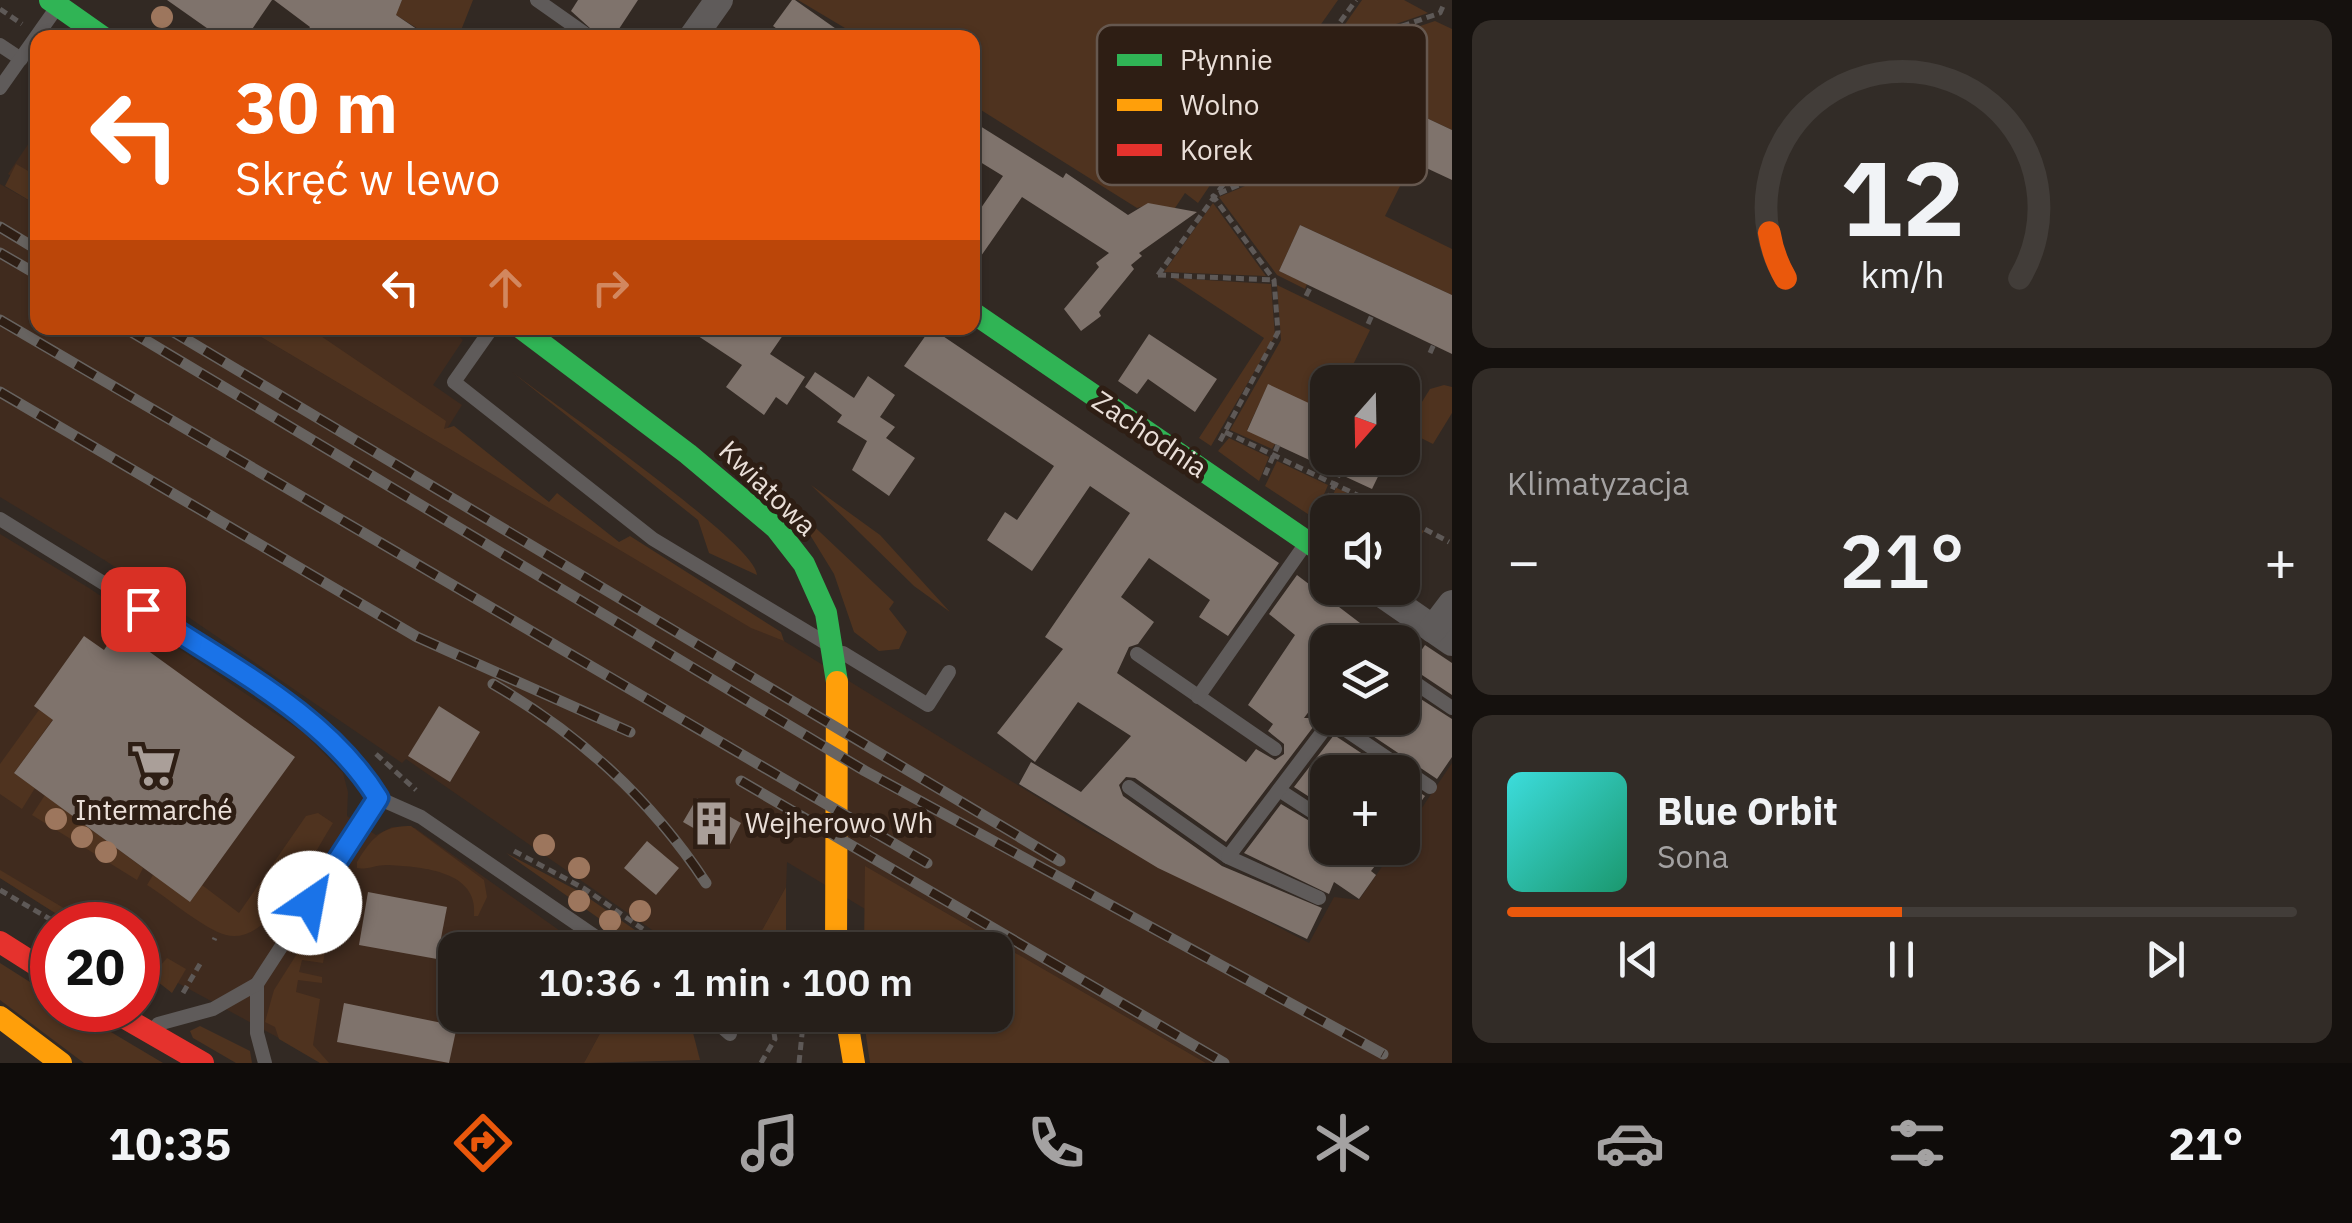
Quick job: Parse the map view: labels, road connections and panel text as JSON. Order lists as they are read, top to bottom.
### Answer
{
  "streets": {
    "street": ["Zachodnia", "Kwiatowa"]
  },
  "places": {
    "supermarket": ["Intermarché"],
    "building": ["Wejherowo Wh"]
  },
  "legend": ["Płynnie", "Wolno", "Korek"],
  "north": "bottom",
  "page": {
    "turn": ["30 m", "Skręć w lewo"],
    "map_buttons": "+",
    "tile": "Klimatyzacja",
    "heat": ["−", "21°", "+"],
    "song": ["Blue Orbit", "Sona"],
    "limit": "20",
    "trip": "10:36 · 1 min · 100 m",
    "tabs": ["10:35", "21°"],
    "gauge": ["12", "km/h"]
  }
}
